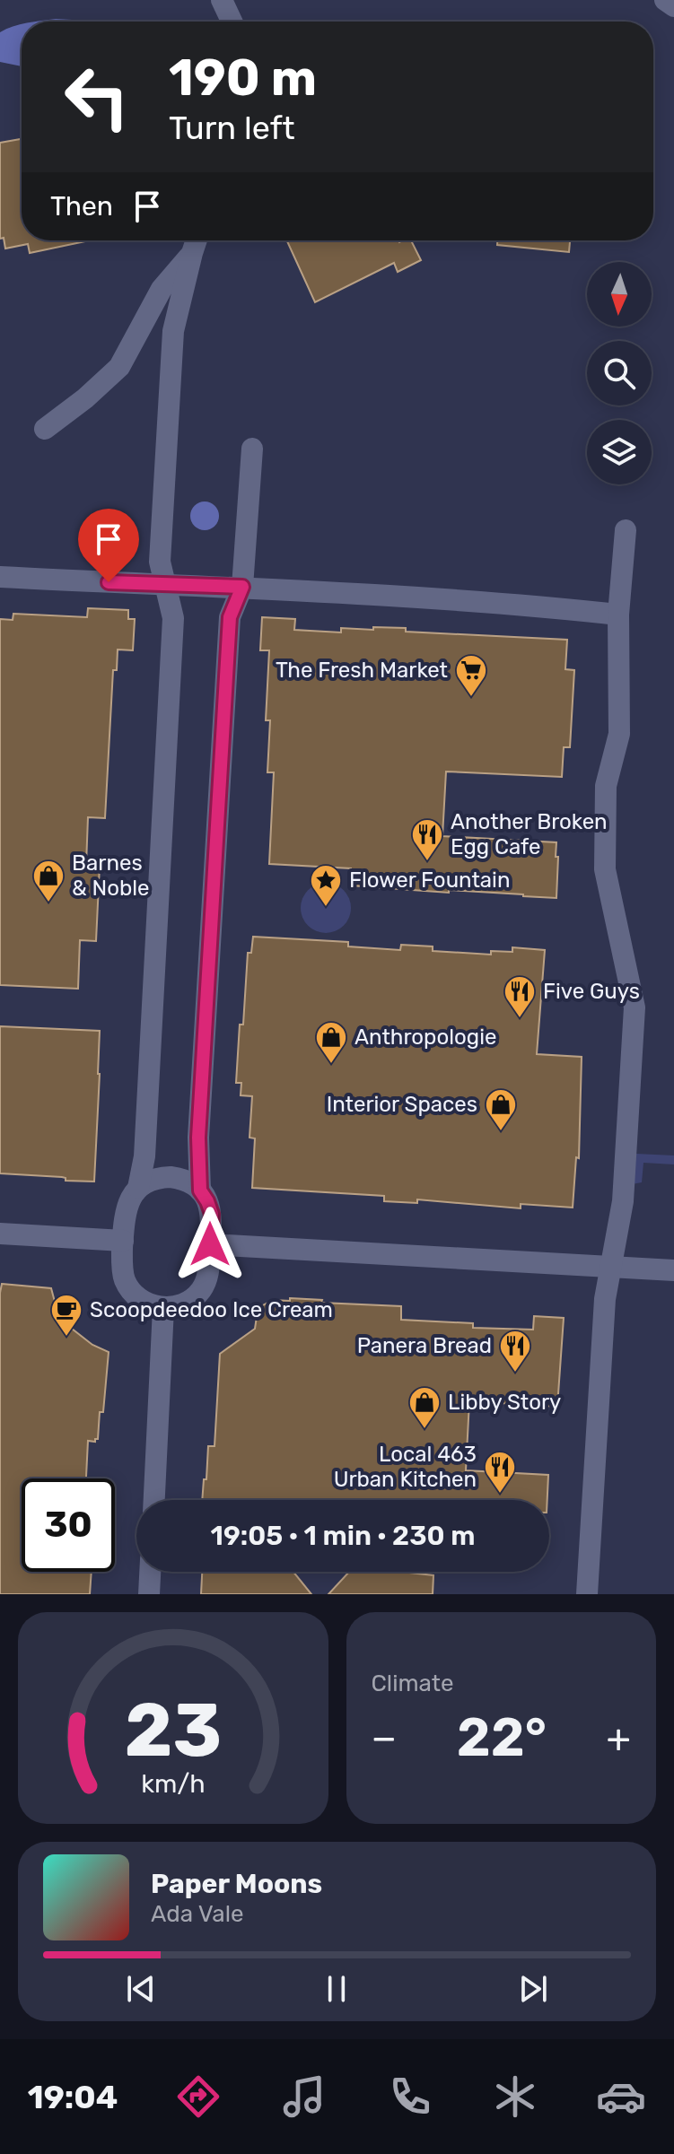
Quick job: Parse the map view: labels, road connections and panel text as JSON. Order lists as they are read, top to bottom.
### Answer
{
  "places": {
    "supermarket": ["The Fresh Market"],
    "restaurant": [
      "Another Broken Egg Cafe",
      "Five Guys",
      "Panera Bread",
      "Local 463 Urban Kitchen"
    ],
    "shop": [
      "Barnes & Noble",
      "Anthropologie",
      "Interior Spaces",
      "Libby Story"
    ],
    "place": ["Flower Fountain"],
    "cafe": ["Scoopdeedoo Ice Cream"]
  },
  "north": "bottom",
  "page": {
    "turn": ["190 m", "Turn left"],
    "then": "Then",
    "limit": "30",
    "trip": "19:05 · 1 min · 230 m",
    "tile": "Climate",
    "heat": ["−", "22°", "+"],
    "song": ["Paper Moons", "Ada Vale"],
    "tabs": "19:04",
    "gauge": ["23", "km/h"]
  }
}
